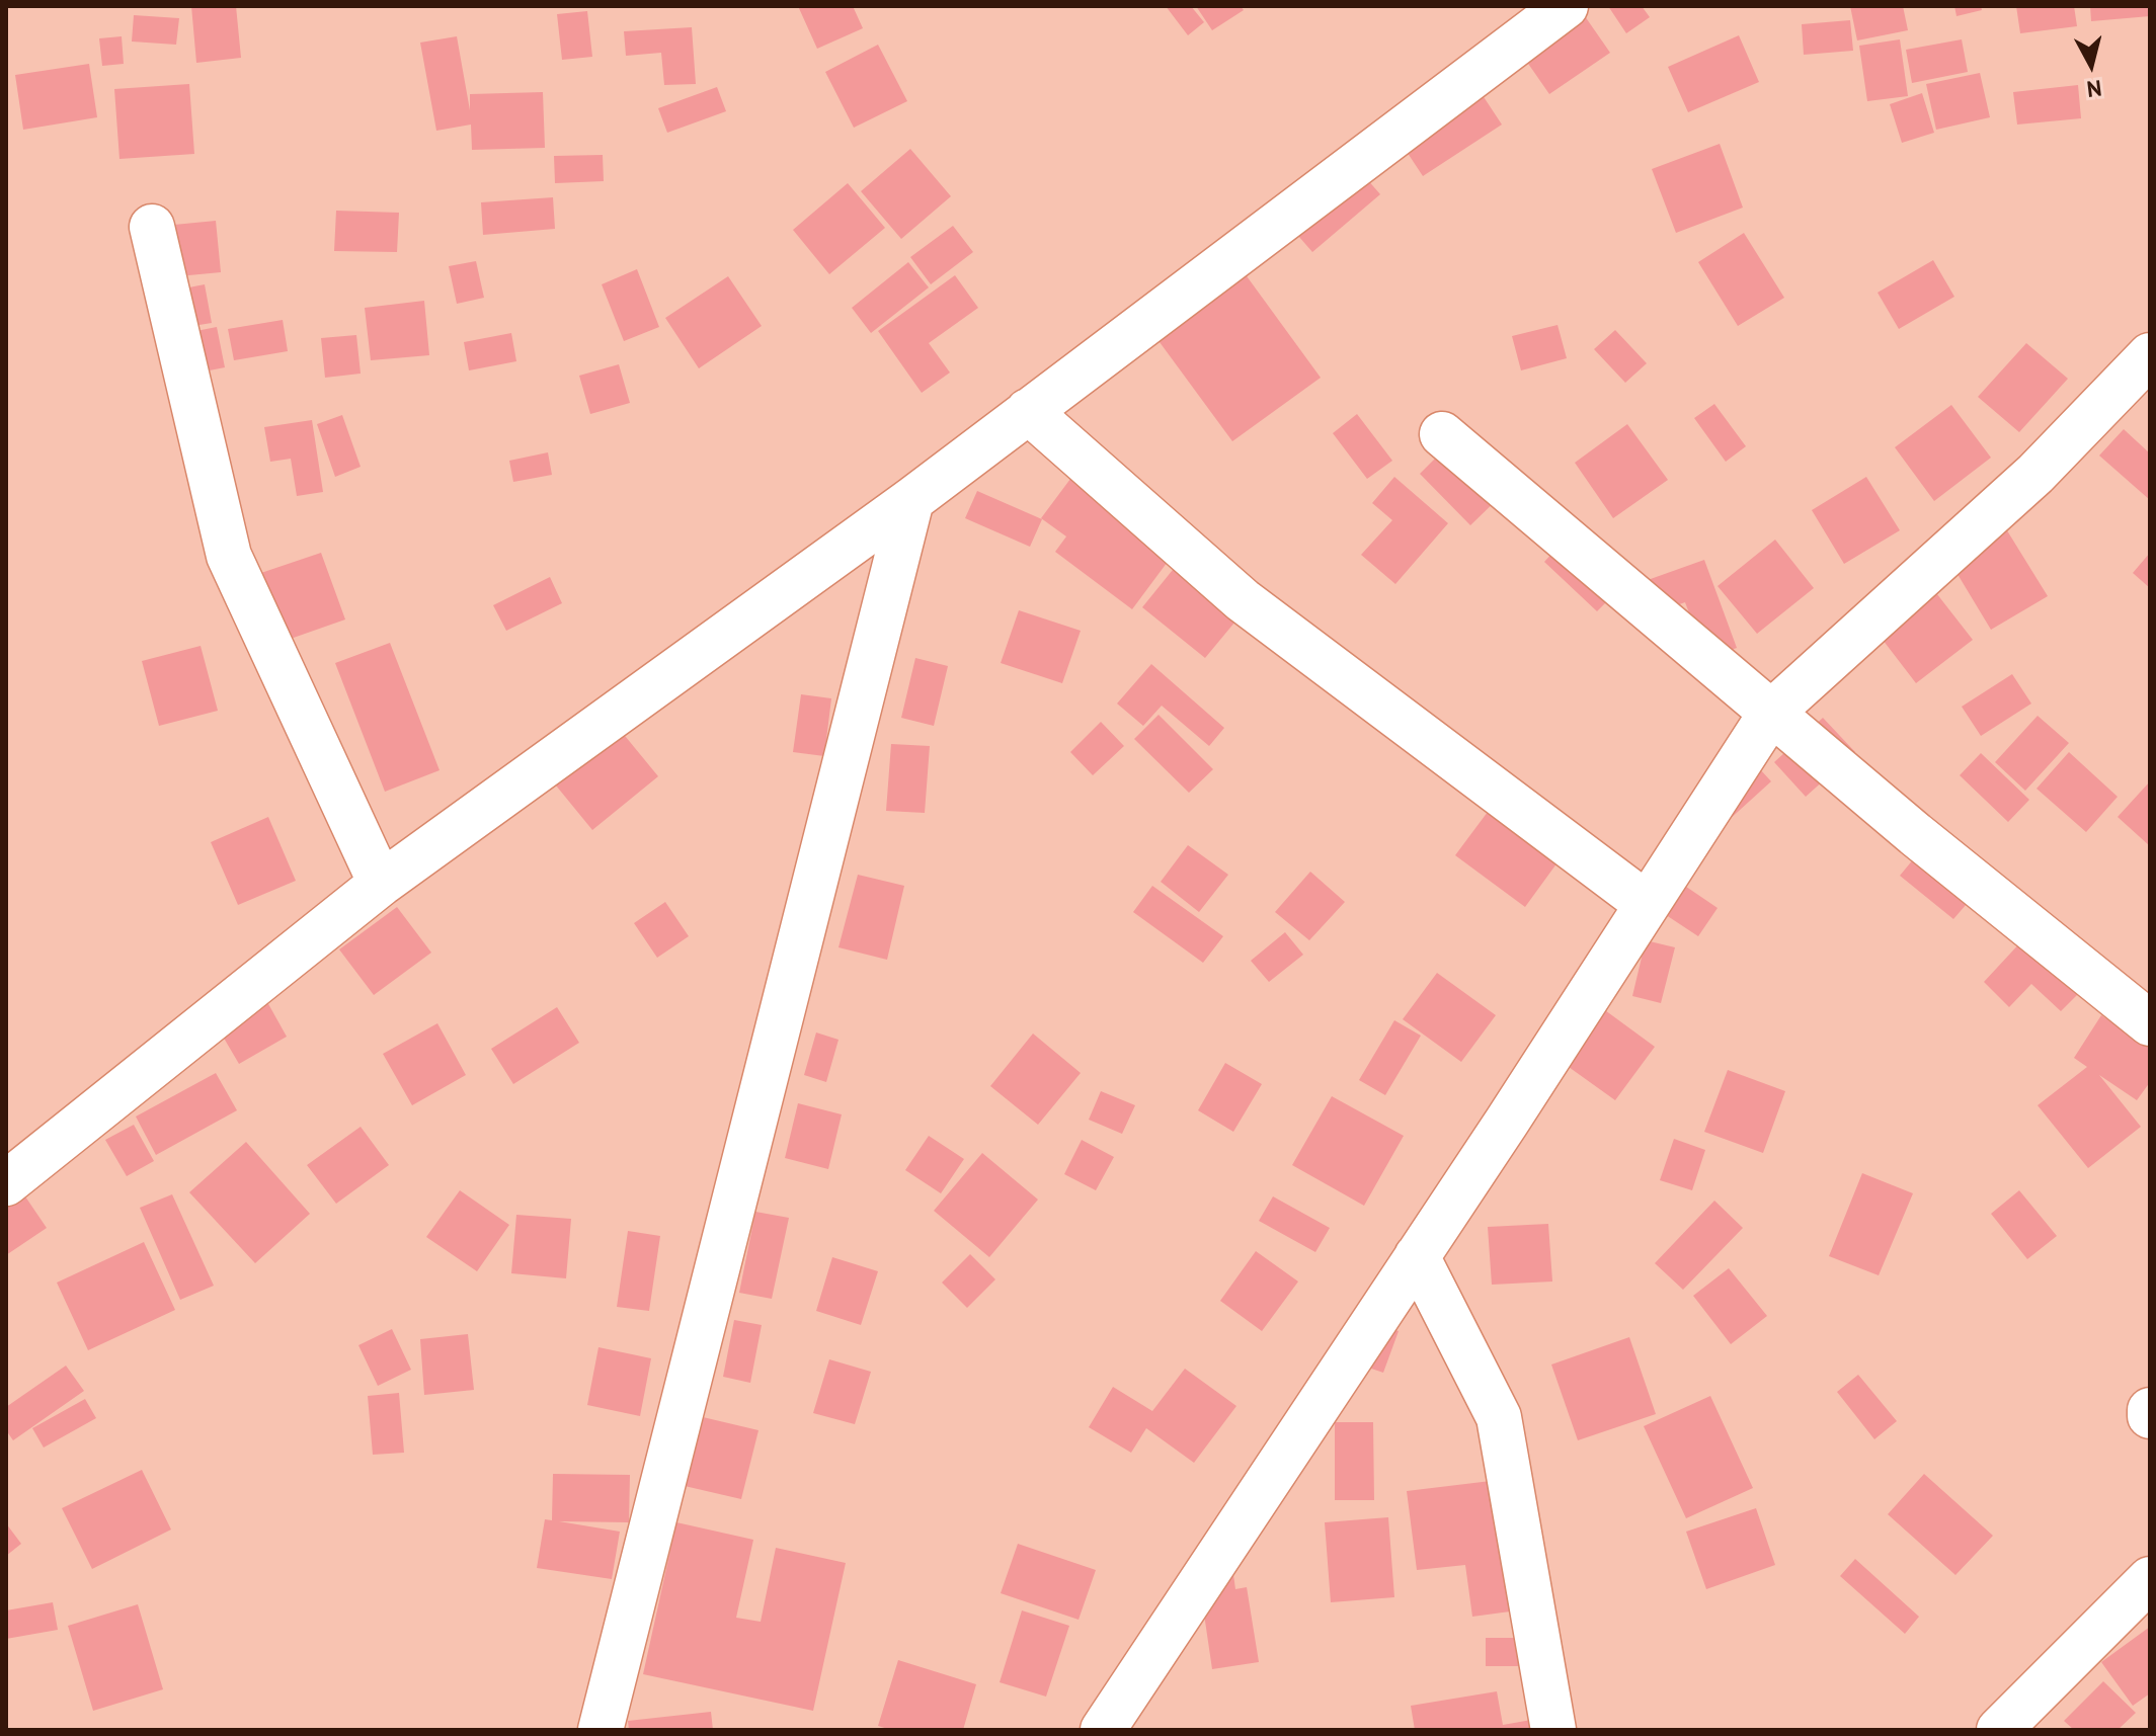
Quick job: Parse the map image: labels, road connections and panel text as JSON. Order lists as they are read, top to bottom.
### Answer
{
  "north": "bottom"
}
